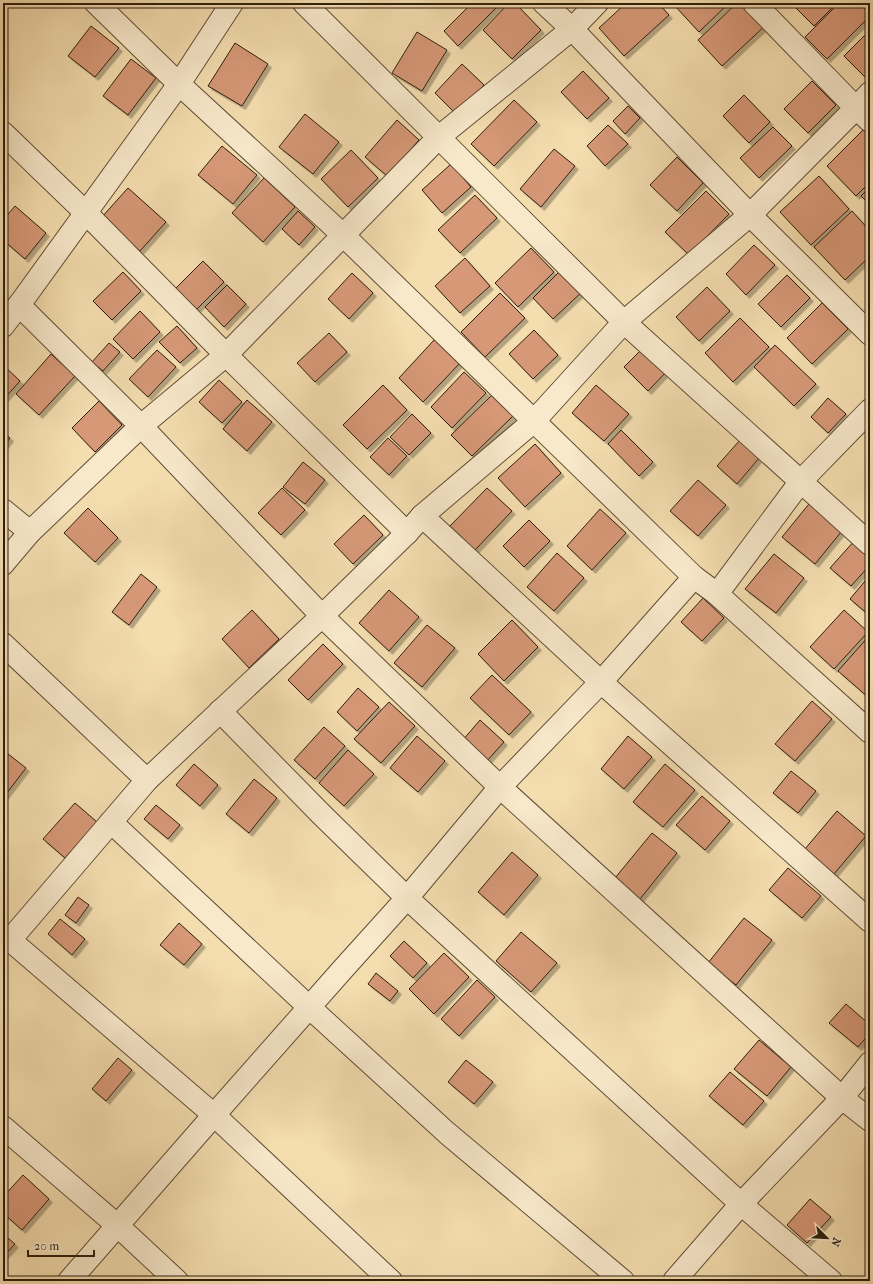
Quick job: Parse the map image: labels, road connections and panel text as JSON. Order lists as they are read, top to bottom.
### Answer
{
  "scale_bar": "20 m",
  "north": "bottom right"
}
